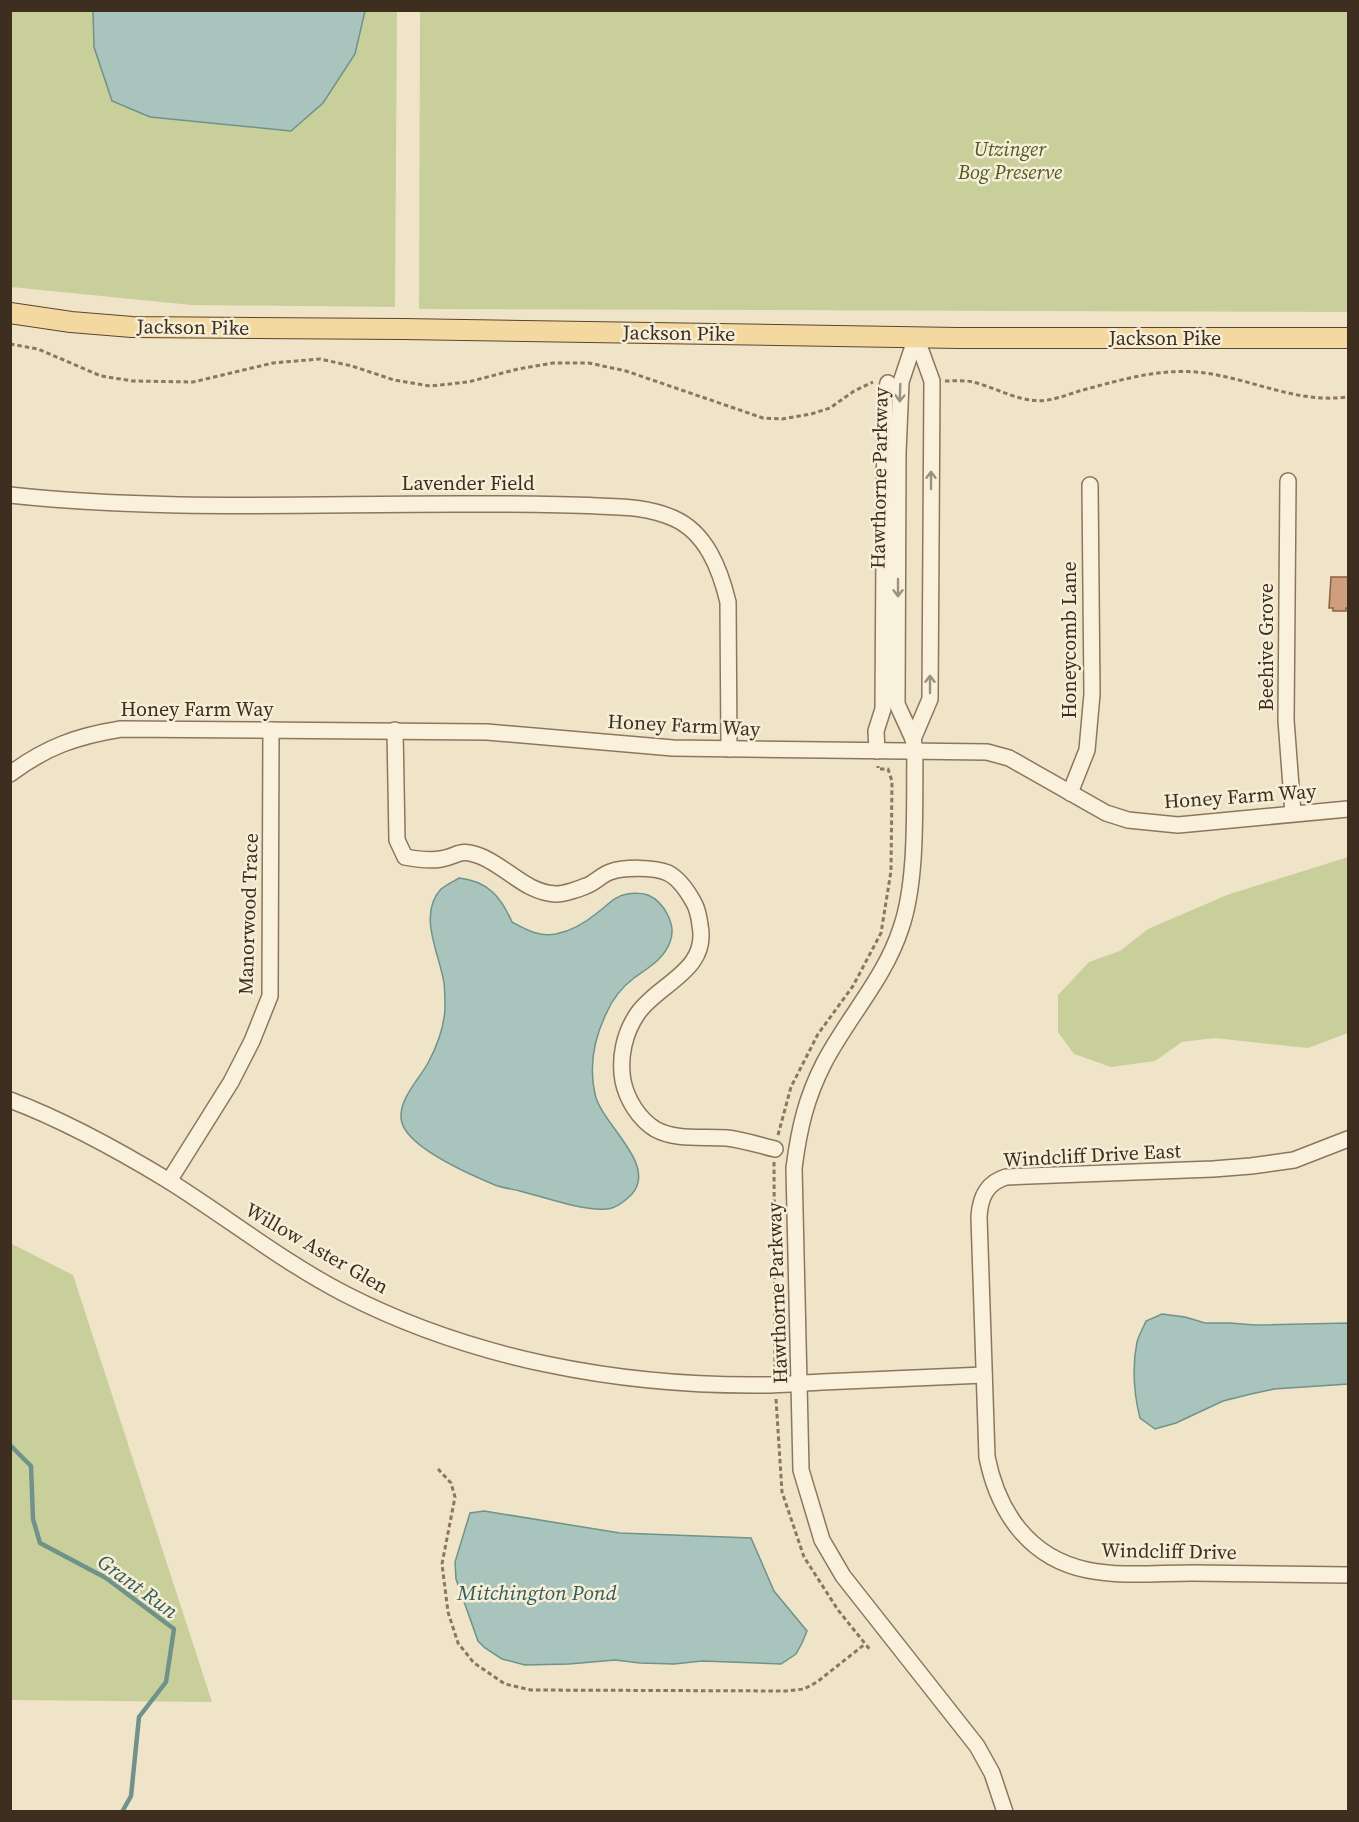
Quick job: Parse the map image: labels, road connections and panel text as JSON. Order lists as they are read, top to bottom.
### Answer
{
  "streets": {
    "main road": ["Jackson Pike"],
    "street": [
      "Hawthorne Parkway",
      "Lavender Field",
      "Honeycomb Lane",
      "Beehive Grove",
      "Honey Farm Way",
      "Manorwood Trace",
      "Windcliff Drive East",
      "Willow Aster Glen",
      "Windcliff Drive"
    ]
  },
  "crossings": [
    ["Jackson Pike", "Hawthorne Parkway"],
    ["Hawthorne Parkway", "Honey Farm Way"],
    ["Hawthorne Parkway", "Willow Aster Glen"],
    ["Lavender Field", "Honey Farm Way"],
    ["Honeycomb Lane", "Honey Farm Way"],
    ["Beehive Grove", "Honey Farm Way"],
    ["Honey Farm Way", "Manorwood Trace"],
    ["Manorwood Trace", "Willow Aster Glen"],
    ["Windcliff Drive East", "Willow Aster Glen"],
    ["Windcliff Drive East", "Windcliff Drive"],
    ["Willow Aster Glen", "Windcliff Drive"]
  ],
  "water": ["Grant Run", "Mitchington Pond"],
  "parks": ["Utzinger Bog Preserve"]
}
